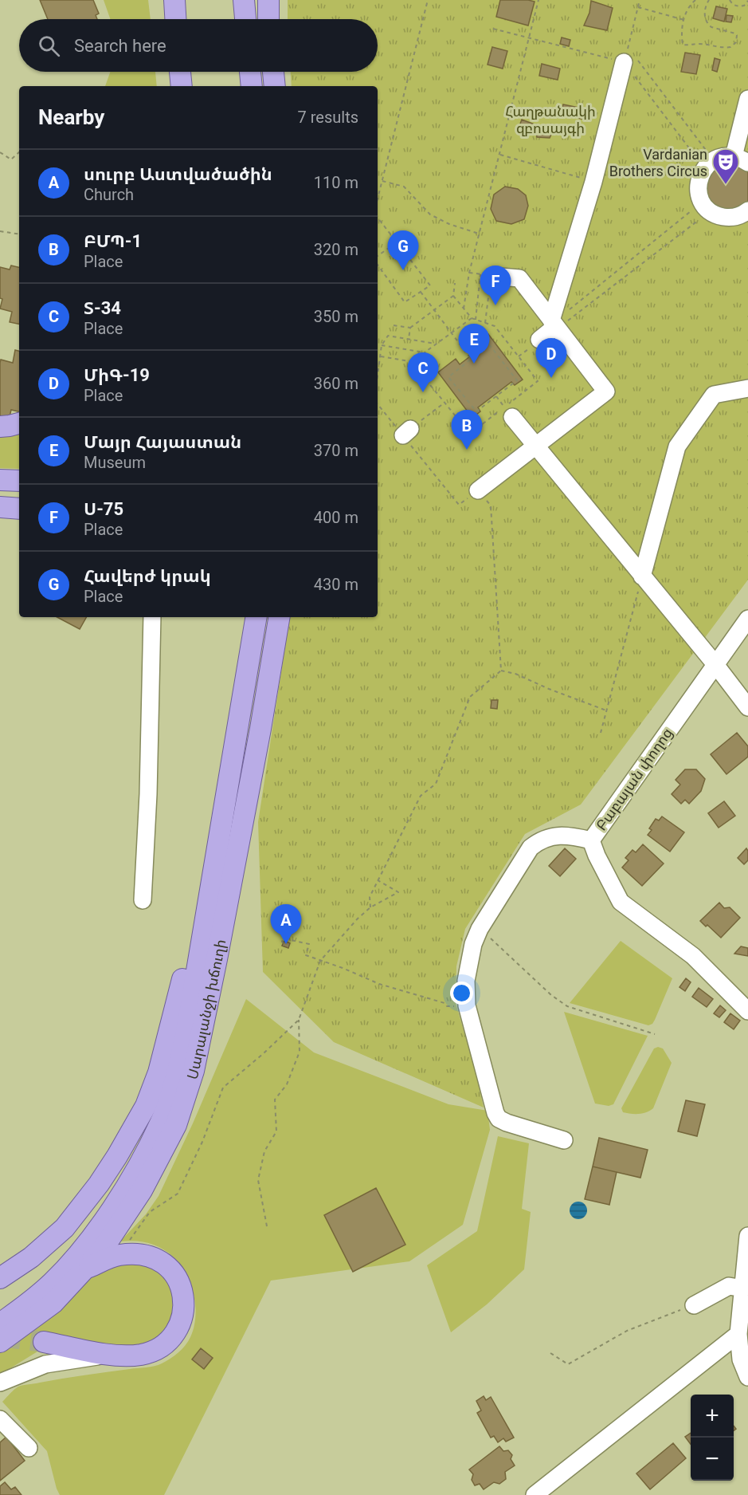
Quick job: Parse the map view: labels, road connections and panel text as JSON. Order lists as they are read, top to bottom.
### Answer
{
  "streets": {
    "main road": ["Սարալանջի խճուղի"],
    "street": ["Բաբայան փողոց"]
  },
  "parks": ["Հաղթանակի զբոսայգի"],
  "places": {
    "theatre": ["Vardanian Brothers Circus"]
  },
  "page": {
    "search": "Search here",
    "heading": ["Nearby", "7 results"],
    "list": [
      {
        "mark": "A",
        "name": "սուրբ Աստվածածին",
        "note": "Church",
        "value": "110 m"
      },
      {
        "mark": "B",
        "name": "ԲՄՊ-1",
        "note": "Place",
        "value": "320 m"
      },
      {
        "mark": "C",
        "name": "Տ-34",
        "note": "Place",
        "value": "350 m"
      },
      {
        "mark": "D",
        "name": "ՄիԳ-19",
        "note": "Place",
        "value": "360 m"
      },
      {
        "mark": "E",
        "name": "Մայր Հայաստան",
        "note": "Museum",
        "value": "370 m"
      },
      {
        "mark": "F",
        "name": "Ս-75",
        "note": "Place",
        "value": "400 m"
      },
      {
        "mark": "G",
        "name": "Հավերժ կրակ",
        "note": "Place",
        "value": "430 m"
      }
    ],
    "pins": [
      "G",
      "F",
      "E",
      "D",
      "C",
      "B",
      "A"
    ],
    "map_buttons": ["+", "−"]
  }
}
